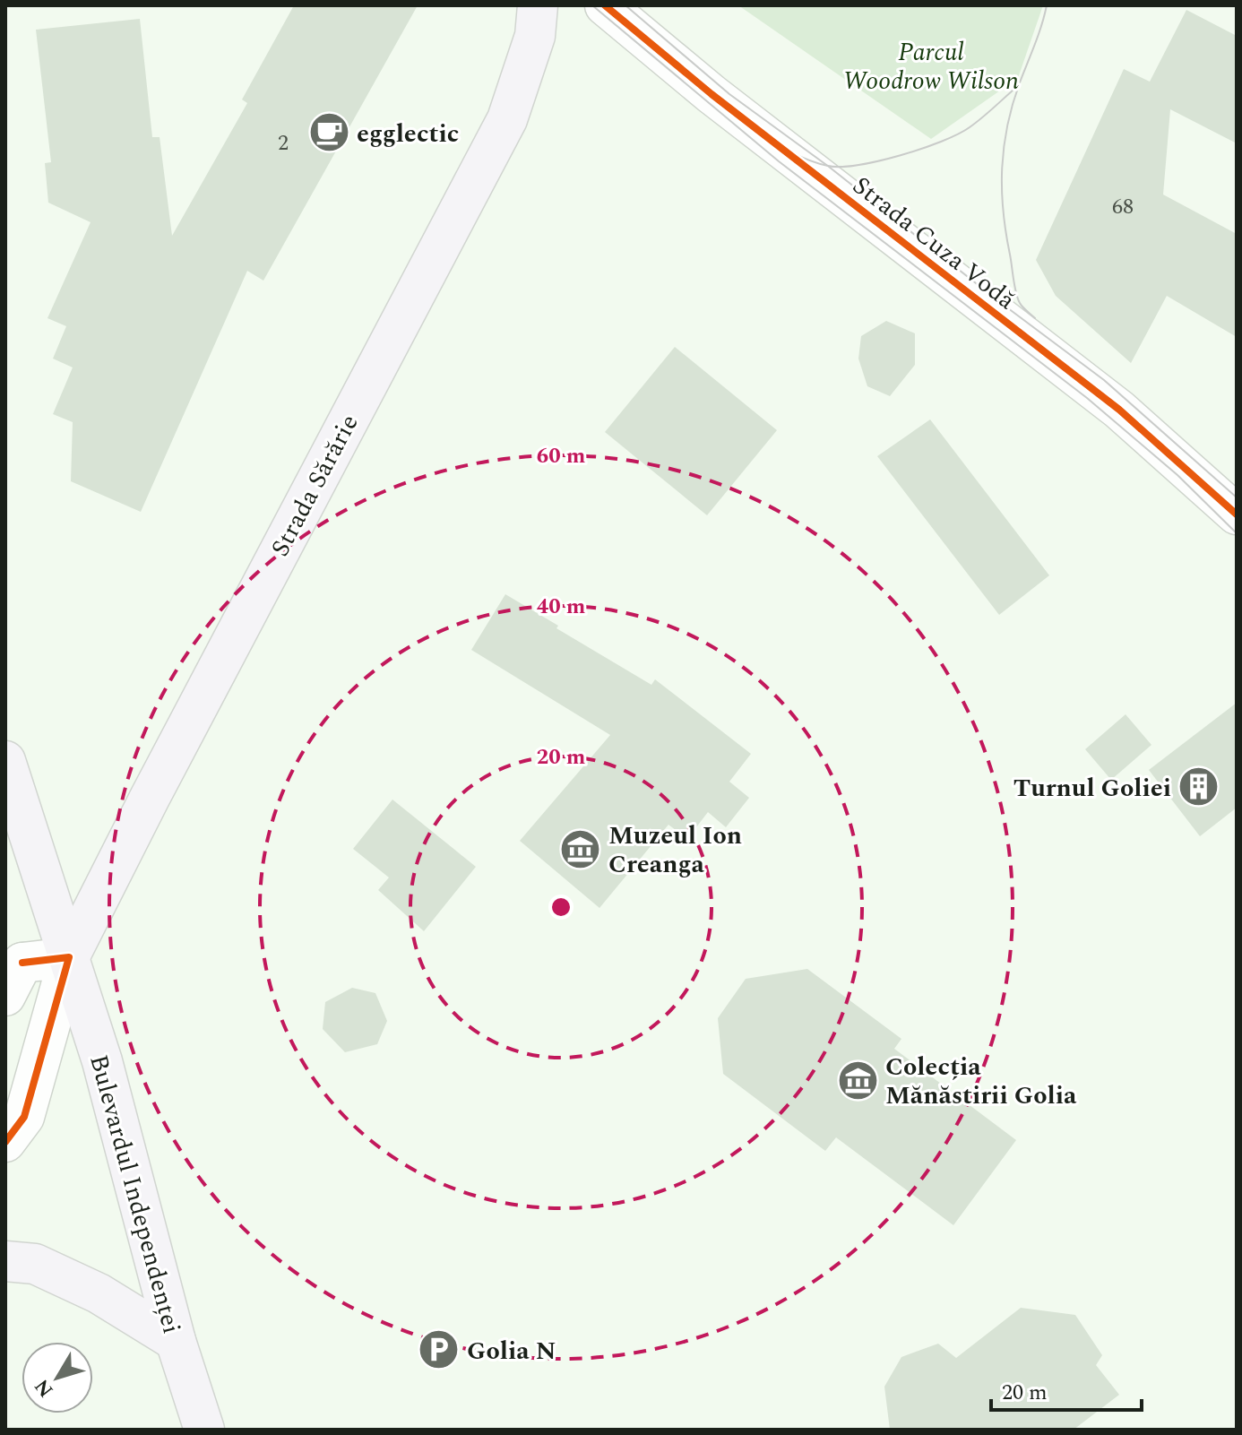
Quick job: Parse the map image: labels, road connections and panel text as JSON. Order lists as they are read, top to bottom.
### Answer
{
  "streets": {
    "main road": ["Strada Sărărie", "Bulevardul Independenței"],
    "street": ["Strada Cuza Vodă"]
  },
  "crossings": [
    ["Strada Sărărie", "Bulevardul Independenței"]
  ],
  "parks": ["Parcul Woodrow Wilson"],
  "places": {
    "cafe": ["egglectic"],
    "building": ["Turnul Goliei"],
    "museum": ["Muzeul Ion Creanga", "Colecția Mănăstirii Golia"],
    "parking": ["Golia N"]
  },
  "house_numbers": ["2", "68"],
  "scale_bar": "20 m",
  "north": "bottom left",
  "rings": ["60 m", "40 m", "20 m"]
}
